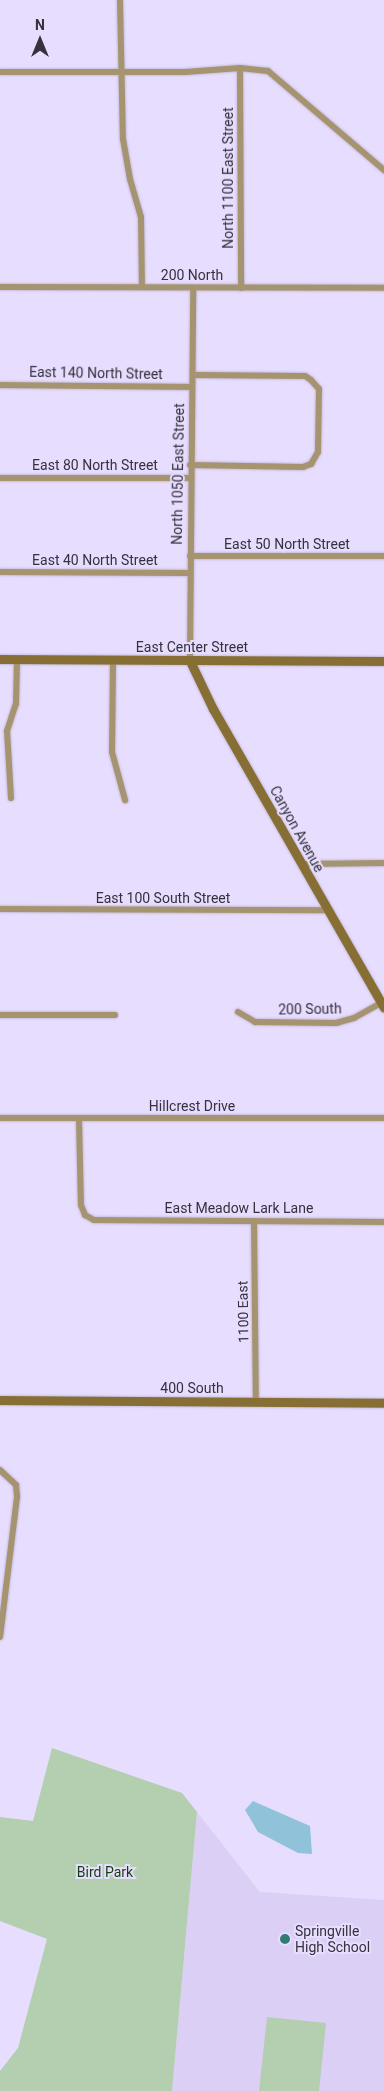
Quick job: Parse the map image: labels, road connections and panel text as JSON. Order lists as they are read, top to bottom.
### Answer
{
  "streets": {
    "street": [
      "North 1100 East Street",
      "200 North",
      "East 140 North Street",
      "East 80 North Street",
      "North 1050 East Street",
      "East 50 North Street",
      "East 40 North Street",
      "East Center Street",
      "Canyon Avenue",
      "East 100 South Street",
      "200 South",
      "Hillcrest Drive",
      "East Meadow Lark Lane",
      "1100 East",
      "400 South"
    ]
  },
  "crossings": [
    ["North 1100 East Street", "200 North"],
    ["200 North", "North 1050 East Street"],
    ["East 140 North Street", "North 1050 East Street"],
    ["East 80 North Street", "North 1050 East Street"],
    ["North 1050 East Street", "East 50 North Street"],
    ["North 1050 East Street", "East 40 North Street"],
    ["North 1050 East Street", "East Center Street"],
    ["North 1050 East Street", "Canyon Avenue"],
    ["East Center Street", "Canyon Avenue"],
    ["Canyon Avenue", "East 100 South Street"],
    ["Canyon Avenue", "200 South"],
    ["Hillcrest Drive", "East Meadow Lark Lane"],
    ["East Meadow Lark Lane", "1100 East"],
    ["1100 East", "400 South"]
  ],
  "parks": ["Bird Park"],
  "places": ["Springville High School"],
  "north": "top"
}
